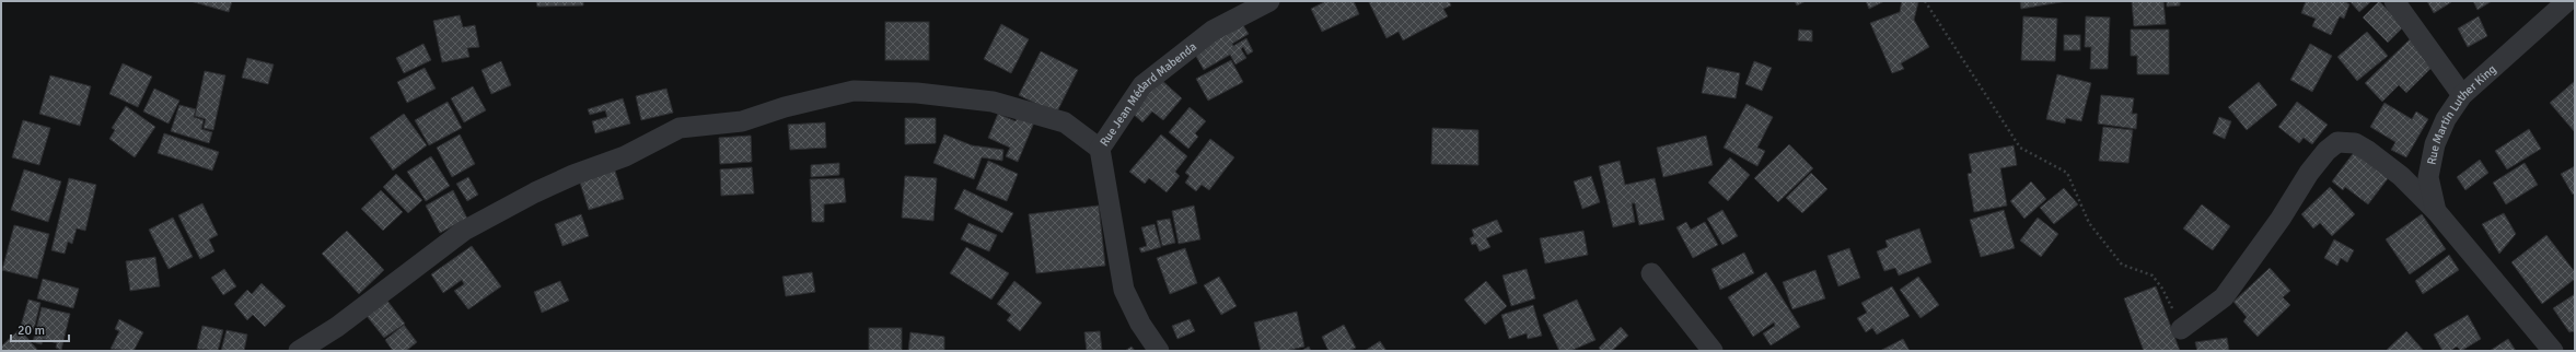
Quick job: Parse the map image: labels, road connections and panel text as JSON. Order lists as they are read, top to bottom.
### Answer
{
  "streets": {
    "street": ["Rue Jean Médard Mabenda", "Rue Martin Luther King"]
  },
  "scale_bar": "20 m"
}
